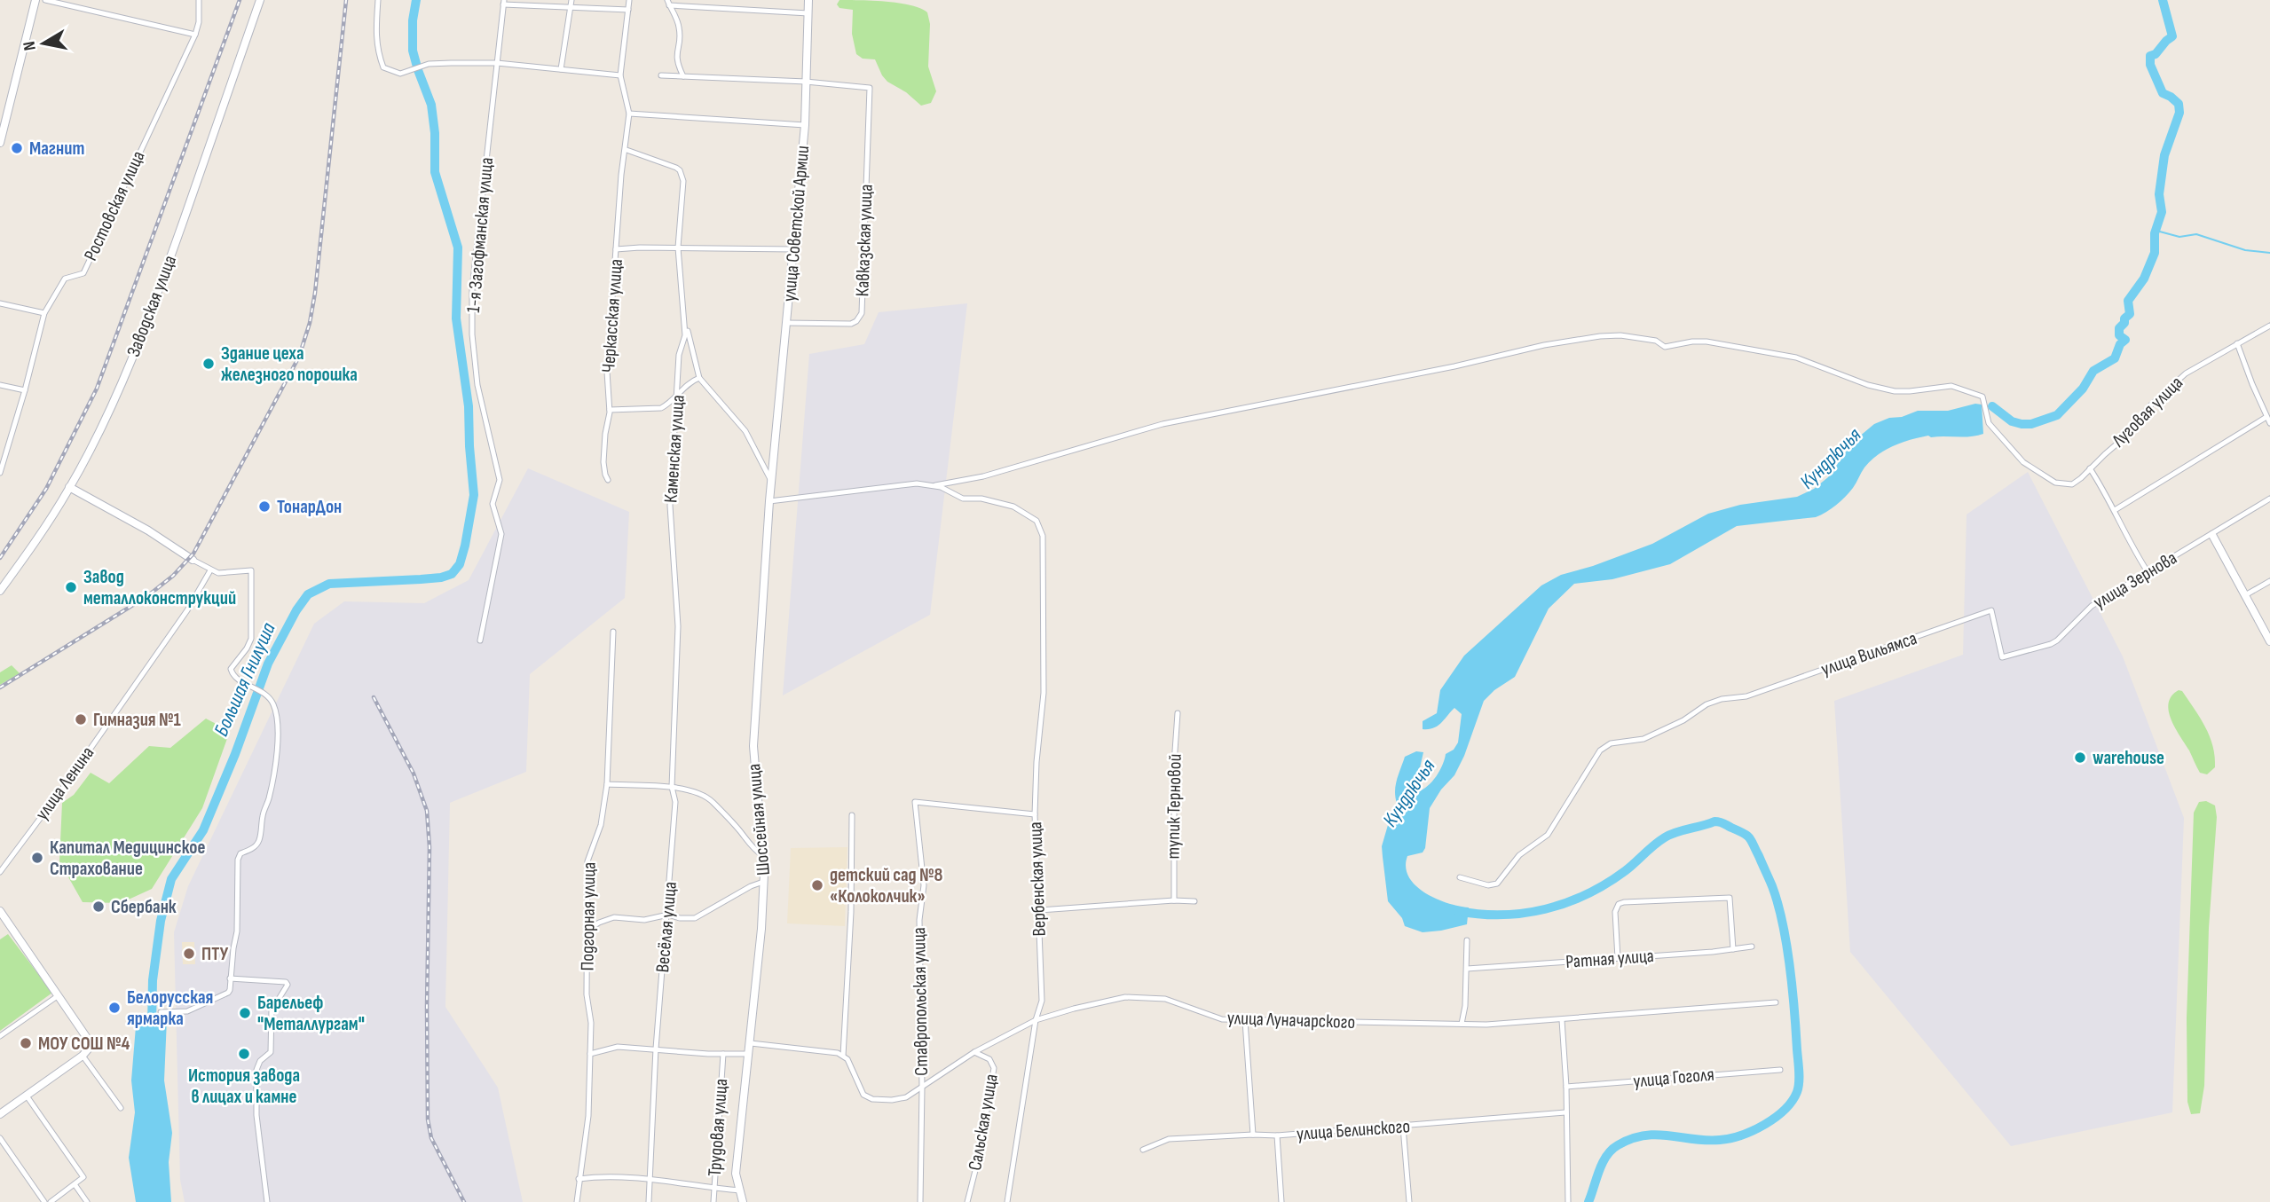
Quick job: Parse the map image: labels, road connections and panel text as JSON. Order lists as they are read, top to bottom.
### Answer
{
  "streets": {
    "main road": ["улица Советской Армии", "Заводская улица", "Шоссейная улица"],
    "street": [
      "Ростовская улица",
      "1-я Загофманская улица",
      "Кавказская улица",
      "Черкасская улица",
      "Луговая улица",
      "Каменская улица",
      "улица Зернова",
      "улица Вильямса",
      "улица Ленина",
      "тупик Терновой",
      "Вербенская улица",
      "Подгорная улица",
      "Весёлая улица",
      "Ратная улица",
      "Ставропольская улица",
      "улица Луначарского",
      "улица Гоголя",
      "Сальская улица",
      "Трудовая улица",
      "улица Белинского"
    ]
  },
  "crossings": [
    ["улица Советской Армии", "Кавказская улица"],
    ["улица Советской Армии", "Шоссейная улица"],
    ["Черкасская улица", "Каменская улица"],
    ["Луговая улица", "Вербенская улица"],
    ["Каменская улица", "Весёлая улица"],
    ["улица Зернова", "улица Вильямса"],
    ["Вербенская улица", "Ставропольская улица"],
    ["Вербенская улица", "улица Луначарского"],
    ["Ставропольская улица", "улица Луначарского"],
    ["улица Луначарского", "Сальская улица"]
  ],
  "water": ["Кундрючья", "Большая Гнилуша"],
  "places": [
    "Магнит",
    "Здание цеха железного порошка",
    "ТонарДон",
    "Завод металлоконструкций",
    "Гимназия №1",
    "warehouse",
    "Капитал Медицинское Страхование",
    "детский сад №8 «Колоколчик»",
    "Сбербанк",
    "ПТУ",
    "Белорусская ярмарка",
    "Барельеф \"Металлургам\"",
    "МОУ СОШ №4",
    "История завода в лицах и камне"
  ],
  "north": "left"
}
